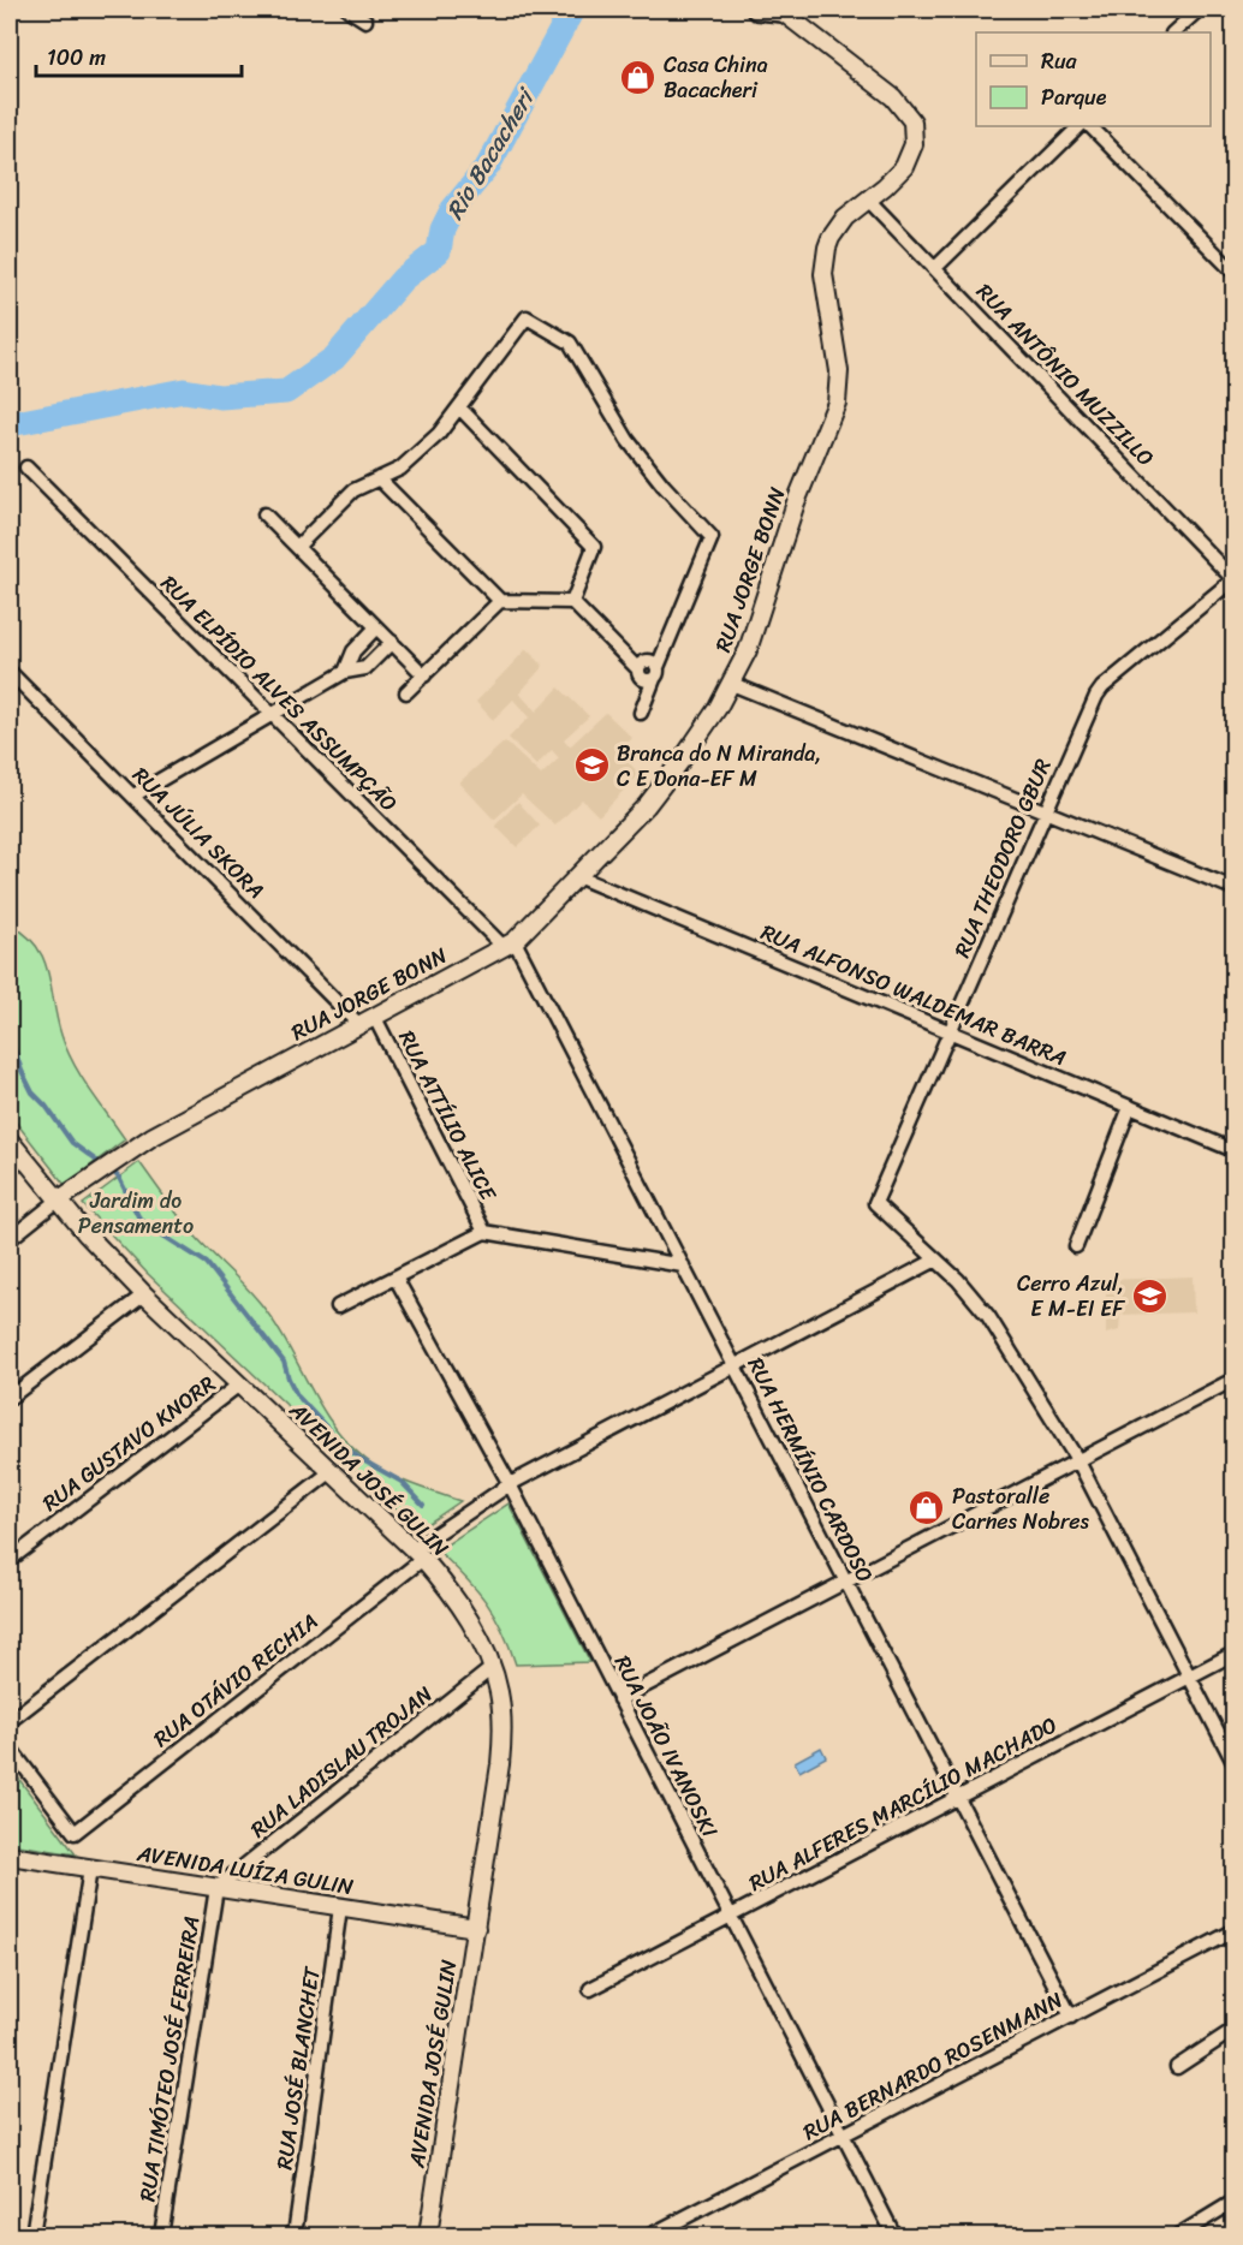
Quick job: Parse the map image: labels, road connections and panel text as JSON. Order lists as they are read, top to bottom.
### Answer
{
  "streets": {
    "street": [
      "RUA ANTÔNIO MUZZILLO",
      "RUA JORGE BONN",
      "RUA ELPÍDIO ALVES ASSUMPÇÃO",
      "RUA JÚLIA SKORA",
      "RUA THEODORO GBUR",
      "RUA ALFONSO WALDEMAR BARRA",
      "RUA ATTÍLIO ALICE",
      "RUA GUSTAVO KNORR",
      "RUA HERMÍNIO CARDOSO",
      "AVENIDA JOSÉ GULIN",
      "RUA OTÁVIO RECHIA",
      "RUA JOÃO IVANOSKI",
      "RUA LADISLAU TROJAN",
      "RUA ALFERES MARCÍLIO MACHADO",
      "AVENIDA LUÍZA GULIN",
      "RUA TIMÓTEO JOSÉ FERREIRA",
      "RUA BERNARDO ROSENMANN",
      "RUA JOSÉ BLANCHET"
    ]
  },
  "crossings": [
    ["RUA ANTÔNIO MUZZILLO", "RUA JORGE BONN"],
    ["RUA ANTÔNIO MUZZILLO", "RUA THEODORO GBUR"],
    ["RUA JORGE BONN", "RUA ELPÍDIO ALVES ASSUMPÇÃO"],
    ["RUA JORGE BONN", "RUA JÚLIA SKORA"],
    ["RUA JORGE BONN", "RUA ALFONSO WALDEMAR BARRA"],
    ["RUA JORGE BONN", "RUA ATTÍLIO ALICE"],
    ["RUA JORGE BONN", "RUA HERMÍNIO CARDOSO"],
    ["RUA JORGE BONN", "AVENIDA JOSÉ GULIN"],
    ["RUA ELPÍDIO ALVES ASSUMPÇÃO", "RUA HERMÍNIO CARDOSO"],
    ["RUA THEODORO GBUR", "RUA ALFONSO WALDEMAR BARRA"],
    ["RUA THEODORO GBUR", "RUA OTÁVIO RECHIA"],
    ["RUA GUSTAVO KNORR", "AVENIDA JOSÉ GULIN"],
    ["RUA HERMÍNIO CARDOSO", "RUA OTÁVIO RECHIA"],
    ["RUA HERMÍNIO CARDOSO", "RUA ALFERES MARCÍLIO MACHADO"],
    ["RUA HERMÍNIO CARDOSO", "RUA BERNARDO ROSENMANN"],
    ["AVENIDA JOSÉ GULIN", "RUA OTÁVIO RECHIA"],
    ["AVENIDA JOSÉ GULIN", "RUA LADISLAU TROJAN"],
    ["AVENIDA JOSÉ GULIN", "AVENIDA LUÍZA GULIN"],
    ["RUA OTÁVIO RECHIA", "RUA JOÃO IVANOSKI"],
    ["RUA JOÃO IVANOSKI", "RUA ALFERES MARCÍLIO MACHADO"],
    ["RUA JOÃO IVANOSKI", "RUA BERNARDO ROSENMANN"],
    ["RUA LADISLAU TROJAN", "AVENIDA LUÍZA GULIN"],
    ["RUA LADISLAU TROJAN", "RUA TIMÓTEO JOSÉ FERREIRA"],
    ["AVENIDA LUÍZA GULIN", "RUA TIMÓTEO JOSÉ FERREIRA"],
    ["AVENIDA LUÍZA GULIN", "RUA JOSÉ BLANCHET"]
  ],
  "water": ["Rio Bacacheri"],
  "parks": ["Jardim do Pensamento"],
  "places": {
    "shop": ["Casa China Bacacheri", "Pastoralle Carnes Nobres"],
    "school or university": ["Branca do N Miranda, C E Dona-EF M", "Cerro Azul, E M-EI EF"]
  },
  "legend": ["Rua", "Parque"],
  "scale_bar": "100 m"
}
